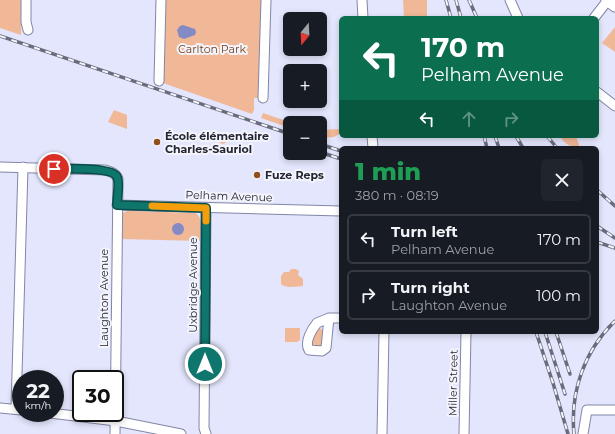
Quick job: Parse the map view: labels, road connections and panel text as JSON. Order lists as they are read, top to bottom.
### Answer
{
  "streets": {
    "street": [
      "Pelham Avenue",
      "Uxbridge Avenue",
      "Laughton Avenue",
      "Miller Street"
    ]
  },
  "crossings": [
    ["Pelham Avenue", "Uxbridge Avenue"],
    ["Pelham Avenue", "Laughton Avenue"]
  ],
  "parks": ["Carlton Park"],
  "places": ["École élémentaire Charles-Sauriol", "Fuze Reps"],
  "north": "bottom",
  "page": {
    "map_buttons": ["+", "−"],
    "turn": ["170 m", "Pelham Avenue"],
    "heading": ["1 min", "380 m · 08:19"],
    "list": [
      {
        "name": "Turn left",
        "note": "Pelham Avenue",
        "value": "170 m"
      },
      {
        "name": "Turn right",
        "note": "Laughton Avenue",
        "value": "100 m"
      }
    ],
    "speed": "22 km/h",
    "limit": "30"
  }
}
